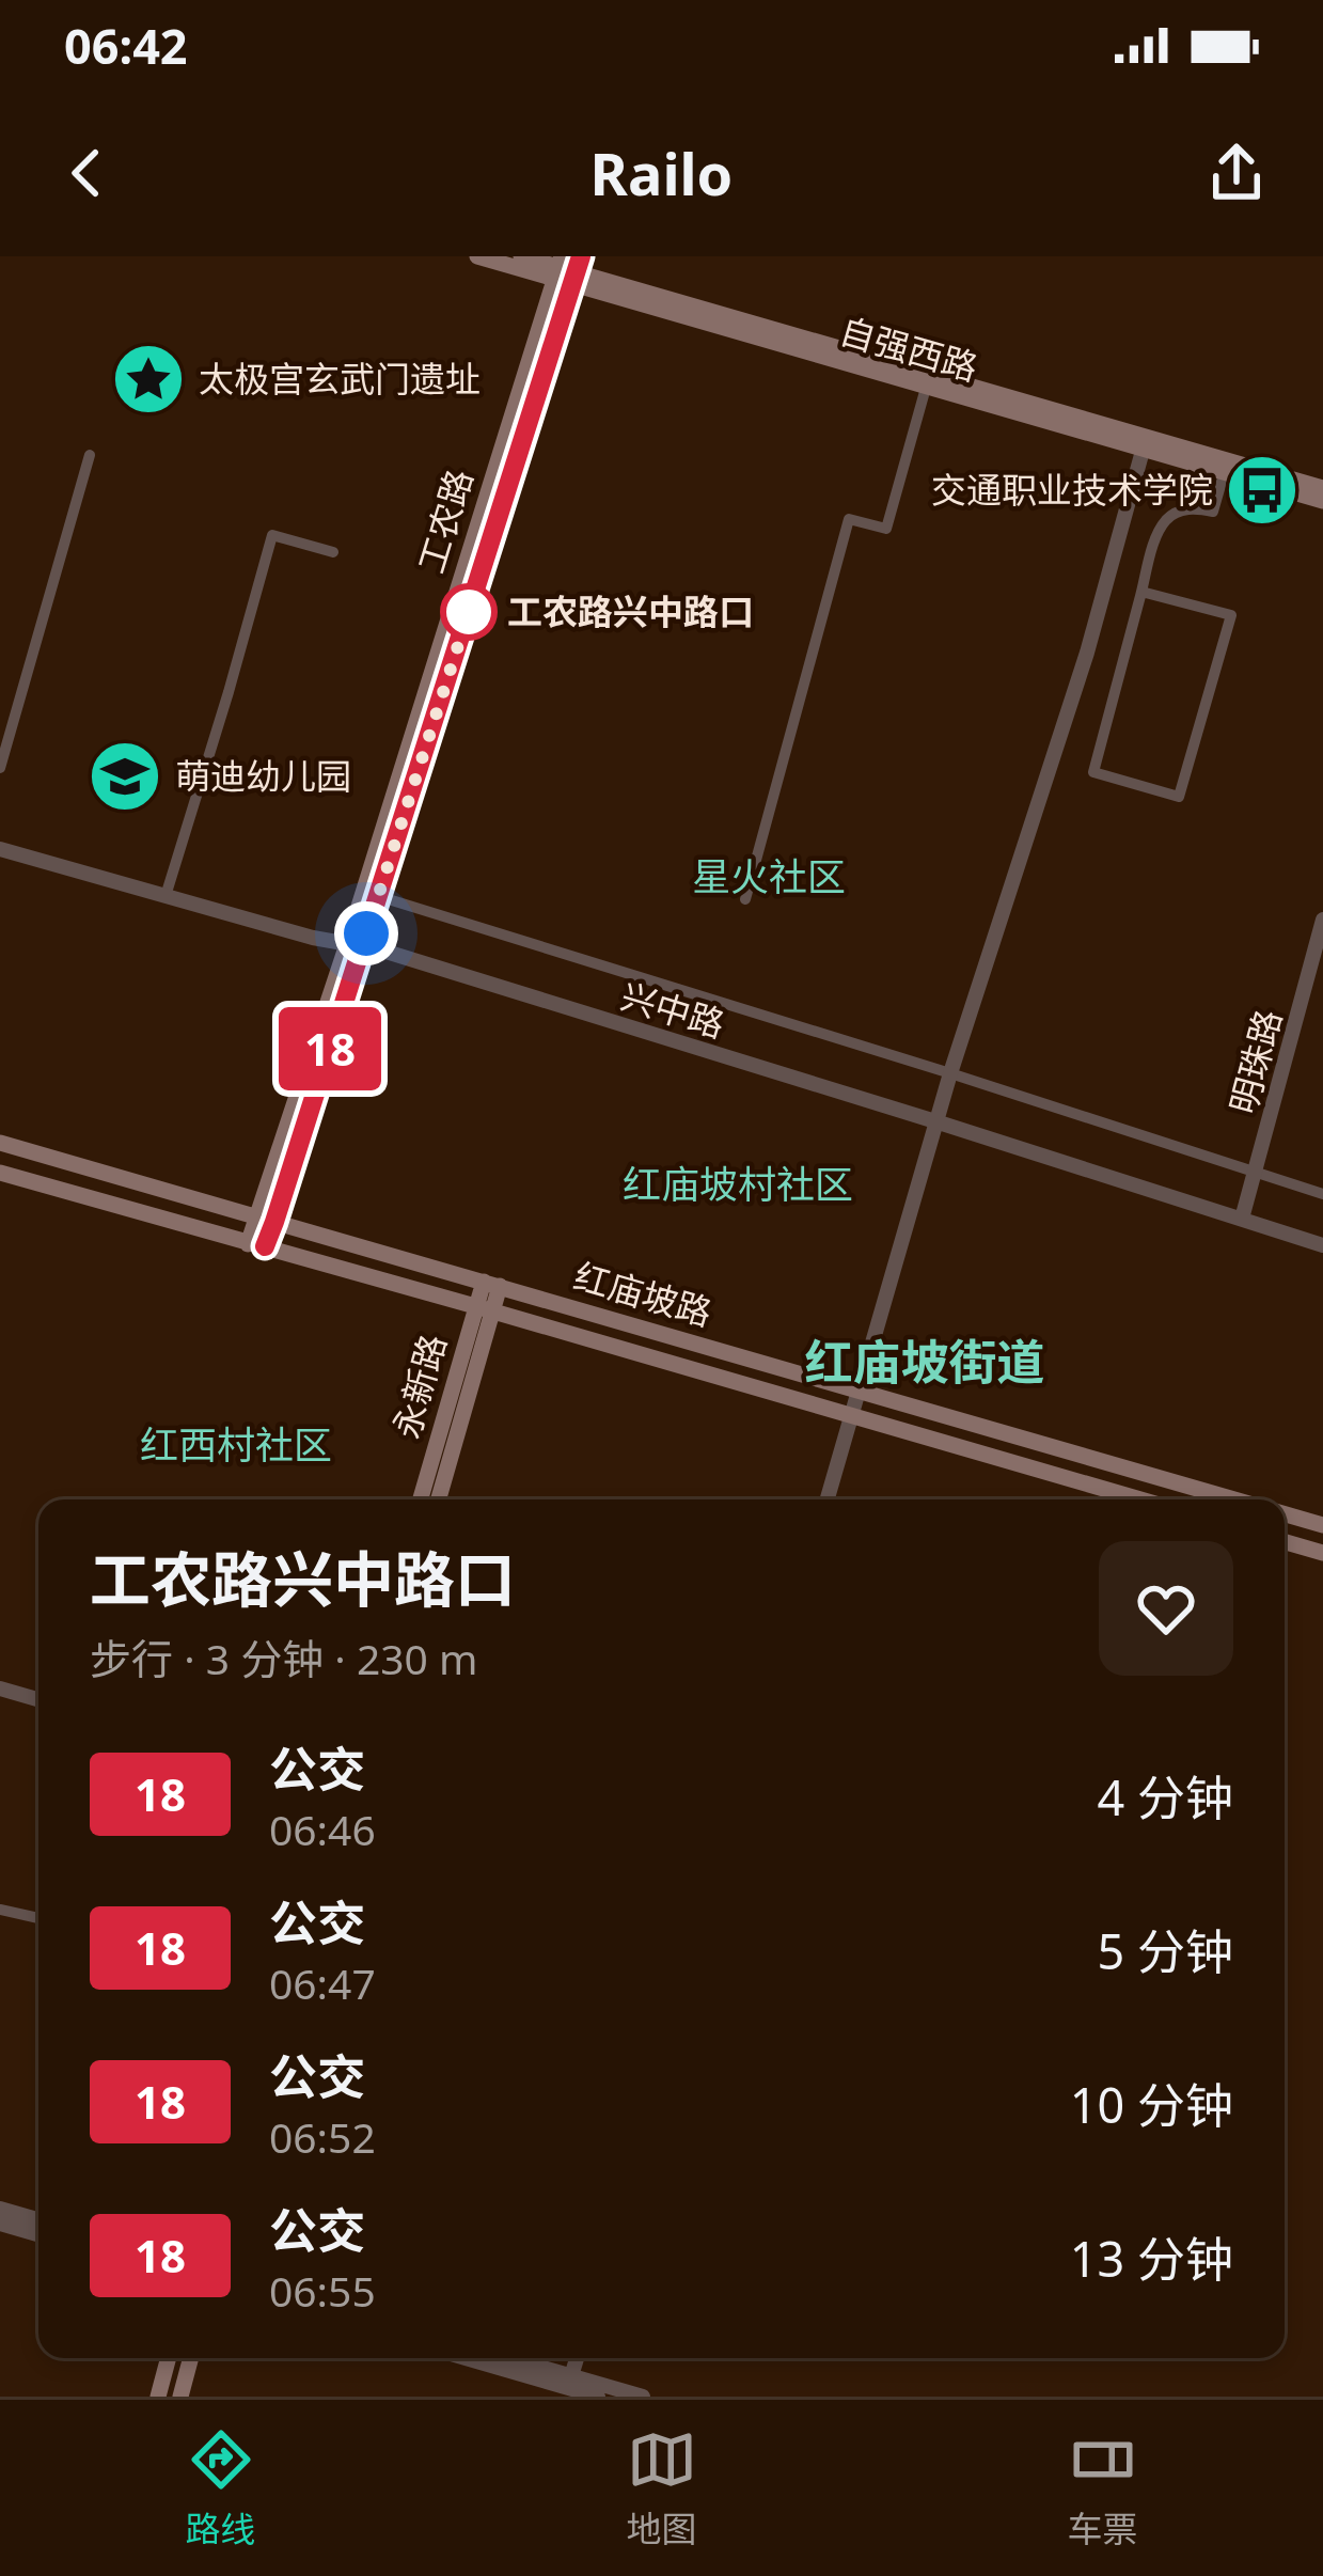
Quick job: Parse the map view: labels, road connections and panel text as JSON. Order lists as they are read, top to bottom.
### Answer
{
  "streets": {
    "main road": [
      "自强西路",
      "工农路",
      "红庙坡路",
      "永新路"
    ],
    "street": ["兴中路", "明珠路"]
  },
  "crossings": [
    ["自强西路", "工农路"],
    ["工农路", "兴中路"],
    ["工农路", "红庙坡路"],
    ["兴中路", "明珠路"],
    ["红庙坡路", "永新路"]
  ],
  "districts": [
    "星火社区",
    "红庙坡村社区",
    "红庙坡街道",
    "红西村社区"
  ],
  "places": {
    "place": ["太极宫玄武门遗址"],
    "bus stop": ["交通职业技术学院"],
    "other": ["工农路兴中路口"],
    "school or university": ["萌迪幼儿园"]
  },
  "lines": ["bus line 18"],
  "page": {
    "status": "06:42",
    "header": "Railo",
    "on_map": "18",
    "heading": ["工农路兴中路口", "步行 · 3 分钟 · 230 m"],
    "list": [
      {
        "mark": "18",
        "name": "公交",
        "note": "06:46",
        "value": "4 分钟"
      },
      {
        "mark": "18",
        "name": "公交",
        "note": "06:47",
        "value": "5 分钟"
      },
      {
        "mark": "18",
        "name": "公交",
        "note": "06:52",
        "value": "10 分钟"
      },
      {
        "mark": "18",
        "name": "公交",
        "note": "06:55",
        "value": "13 分钟"
      }
    ],
    "tabs": ["路线", "地图", "车票"]
  }
}
